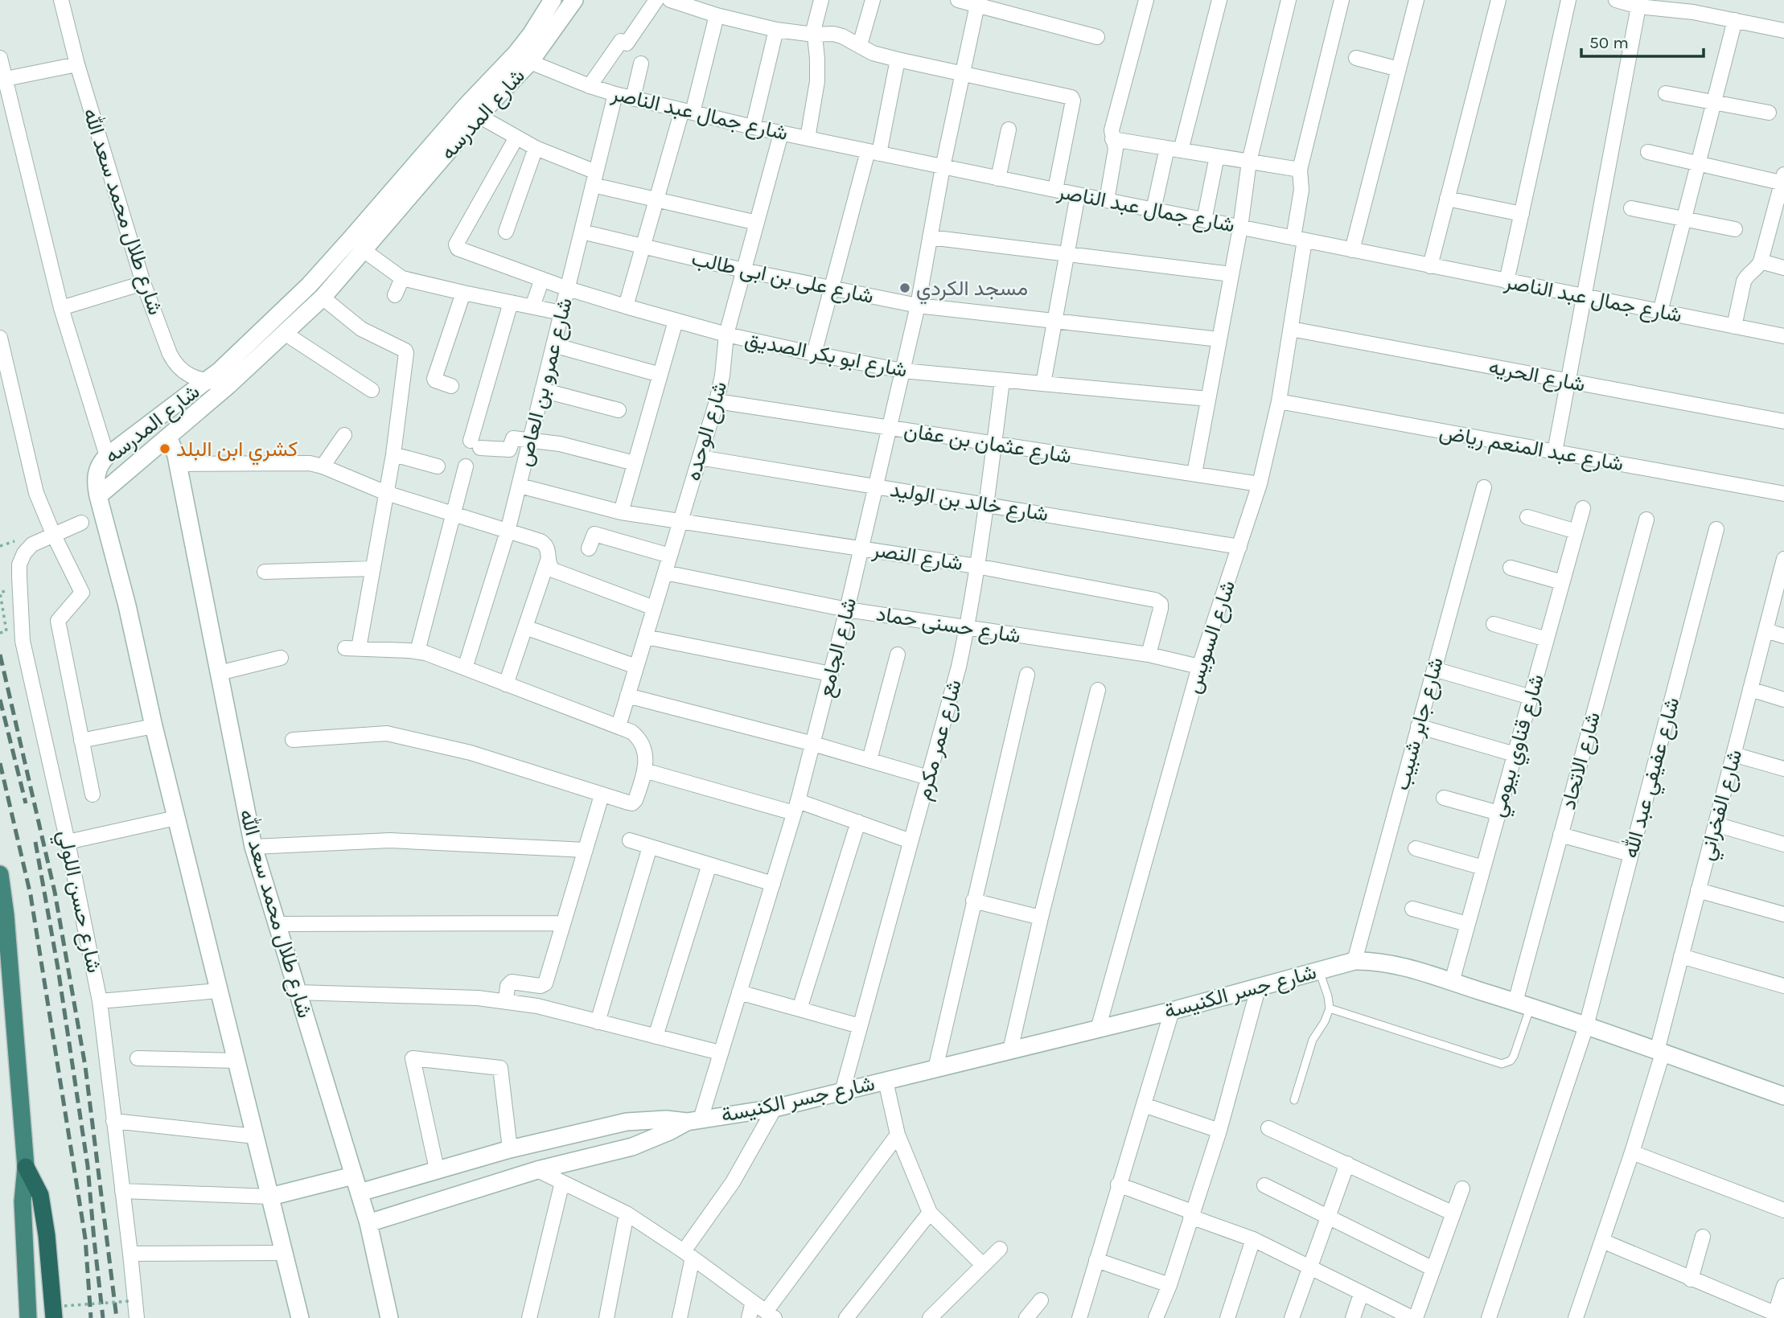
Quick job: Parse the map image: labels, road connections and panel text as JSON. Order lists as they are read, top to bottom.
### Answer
{
  "streets": {
    "main road": ["شارع المدرسه", "شارع طلال محمد سعد الله", "شارع جسر الكنيسة"],
    "street": [
      "شارع جمال عبد الناصر",
      "شارع على بن ابى طالب",
      "شارع ابو بكر الصديق",
      "شارع الحريه",
      "شارع عمرو بن العاص",
      "شارع الوحده",
      "شارع عثمان بن عفان",
      "شارع عبد المنعم رياض",
      "شارع خالد بن الوليد",
      "شارع النصر",
      "شارع حسنى حماد",
      "شارع السويس",
      "شارع الجامع",
      "شارع جابر شبيب",
      "شارع عمر مكرم",
      "شارع قناوي بيومي",
      "شارع الاتحاد",
      "شارع عفيفي عبد الله",
      "شارع الفخراني",
      "شارع حسن اللولي"
    ]
  },
  "crossings": [
    ["شارع جمال عبد الناصر", "شارع المدرسه"],
    ["شارع جمال عبد الناصر", "شارع عمرو بن العاص"],
    ["شارع جمال عبد الناصر", "شارع الوحده"],
    ["شارع جمال عبد الناصر", "شارع السويس"],
    ["شارع جمال عبد الناصر", "شارع الجامع"],
    ["شارع المدرسه", "شارع طلال محمد سعد الله"],
    ["شارع طلال محمد سعد الله", "شارع جسر الكنيسة"],
    ["شارع على بن ابى طالب", "شارع عمرو بن العاص"],
    ["شارع على بن ابى طالب", "شارع الوحده"],
    ["شارع على بن ابى طالب", "شارع الجامع"],
    ["شارع ابو بكر الصديق", "شارع عمرو بن العاص"],
    ["شارع ابو بكر الصديق", "شارع الوحده"],
    ["شارع ابو بكر الصديق", "شارع الجامع"],
    ["شارع ابو بكر الصديق", "شارع عمر مكرم"],
    ["شارع الحريه", "شارع السويس"],
    ["شارع عمرو بن العاص", "شارع النصر"],
    ["شارع الوحده", "شارع عثمان بن عفان"],
    ["شارع الوحده", "شارع خالد بن الوليد"],
    ["شارع الوحده", "شارع النصر"],
    ["شارع الوحده", "شارع حسنى حماد"],
    ["شارع عثمان بن عفان", "شارع السويس"],
    ["شارع عثمان بن عفان", "شارع الجامع"],
    ["شارع عثمان بن عفان", "شارع عمر مكرم"],
    ["شارع عبد المنعم رياض", "شارع السويس"],
    ["شارع خالد بن الوليد", "شارع السويس"],
    ["شارع خالد بن الوليد", "شارع الجامع"],
    ["شارع خالد بن الوليد", "شارع عمر مكرم"],
    ["شارع النصر", "شارع حسنى حماد"],
    ["شارع النصر", "شارع الجامع"],
    ["شارع النصر", "شارع عمر مكرم"],
    ["شارع حسنى حماد", "شارع السويس"],
    ["شارع حسنى حماد", "شارع الجامع"],
    ["شارع حسنى حماد", "شارع عمر مكرم"],
    ["شارع السويس", "شارع جسر الكنيسة"],
    ["شارع الجامع", "شارع جسر الكنيسة"],
    ["شارع جابر شبيب", "شارع جسر الكنيسة"],
    ["شارع عمر مكرم", "شارع جسر الكنيسة"],
    ["شارع قناوي بيومي", "شارع جسر الكنيسة"],
    ["شارع الاتحاد", "شارع جسر الكنيسة"],
    ["شارع عفيفي عبد الله", "شارع جسر الكنيسة"],
    ["شارع الفخراني", "شارع جسر الكنيسة"]
  ],
  "places": ["مسجد الكردي", "كشري ابن البلد"],
  "scale_bar": "50 m"
}
